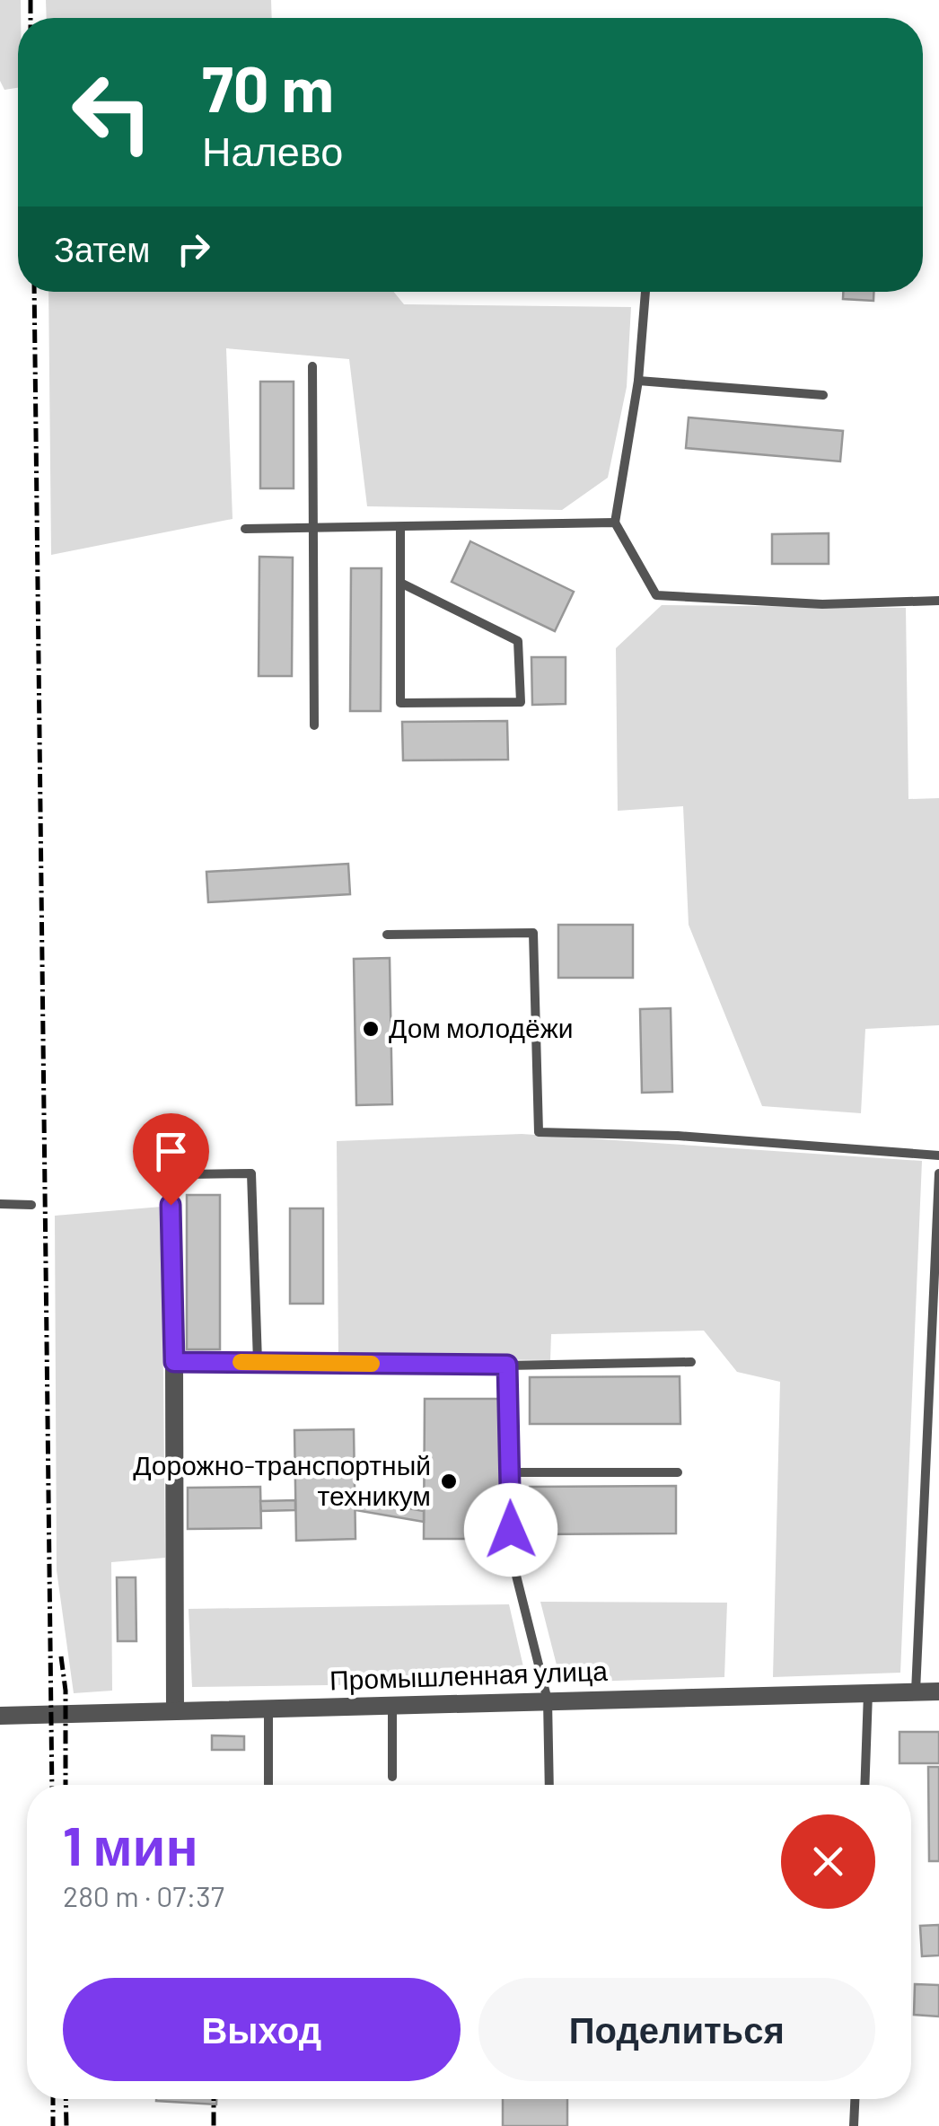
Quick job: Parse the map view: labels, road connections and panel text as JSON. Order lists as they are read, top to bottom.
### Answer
{
  "streets": {
    "street": ["Промышленная улица"]
  },
  "places": ["Дом молодёжи", "Дорожно-транспортный техникум"],
  "page": {
    "turn": ["70 m", "Налево"],
    "then": "Затем",
    "heading": ["1 мин", "280 m · 07:37"],
    "buttons": ["Выход", "Поделиться"]
  }
}
